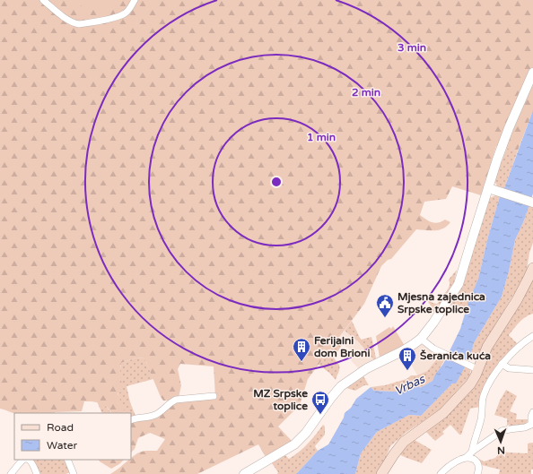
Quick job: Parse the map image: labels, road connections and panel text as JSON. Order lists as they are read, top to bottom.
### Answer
{
  "water": ["Vrbas"],
  "places": {
    "public building": ["Mjesna zajednica Srpske toplice"],
    "building": ["Ferijalni dom Brioni", "Šeranića kuća"],
    "bus stop": ["MZ Srpske toplice"]
  },
  "legend": ["Road", "Water"],
  "north": "bottom",
  "rings": ["3 min", "2 min", "1 min"]
}
